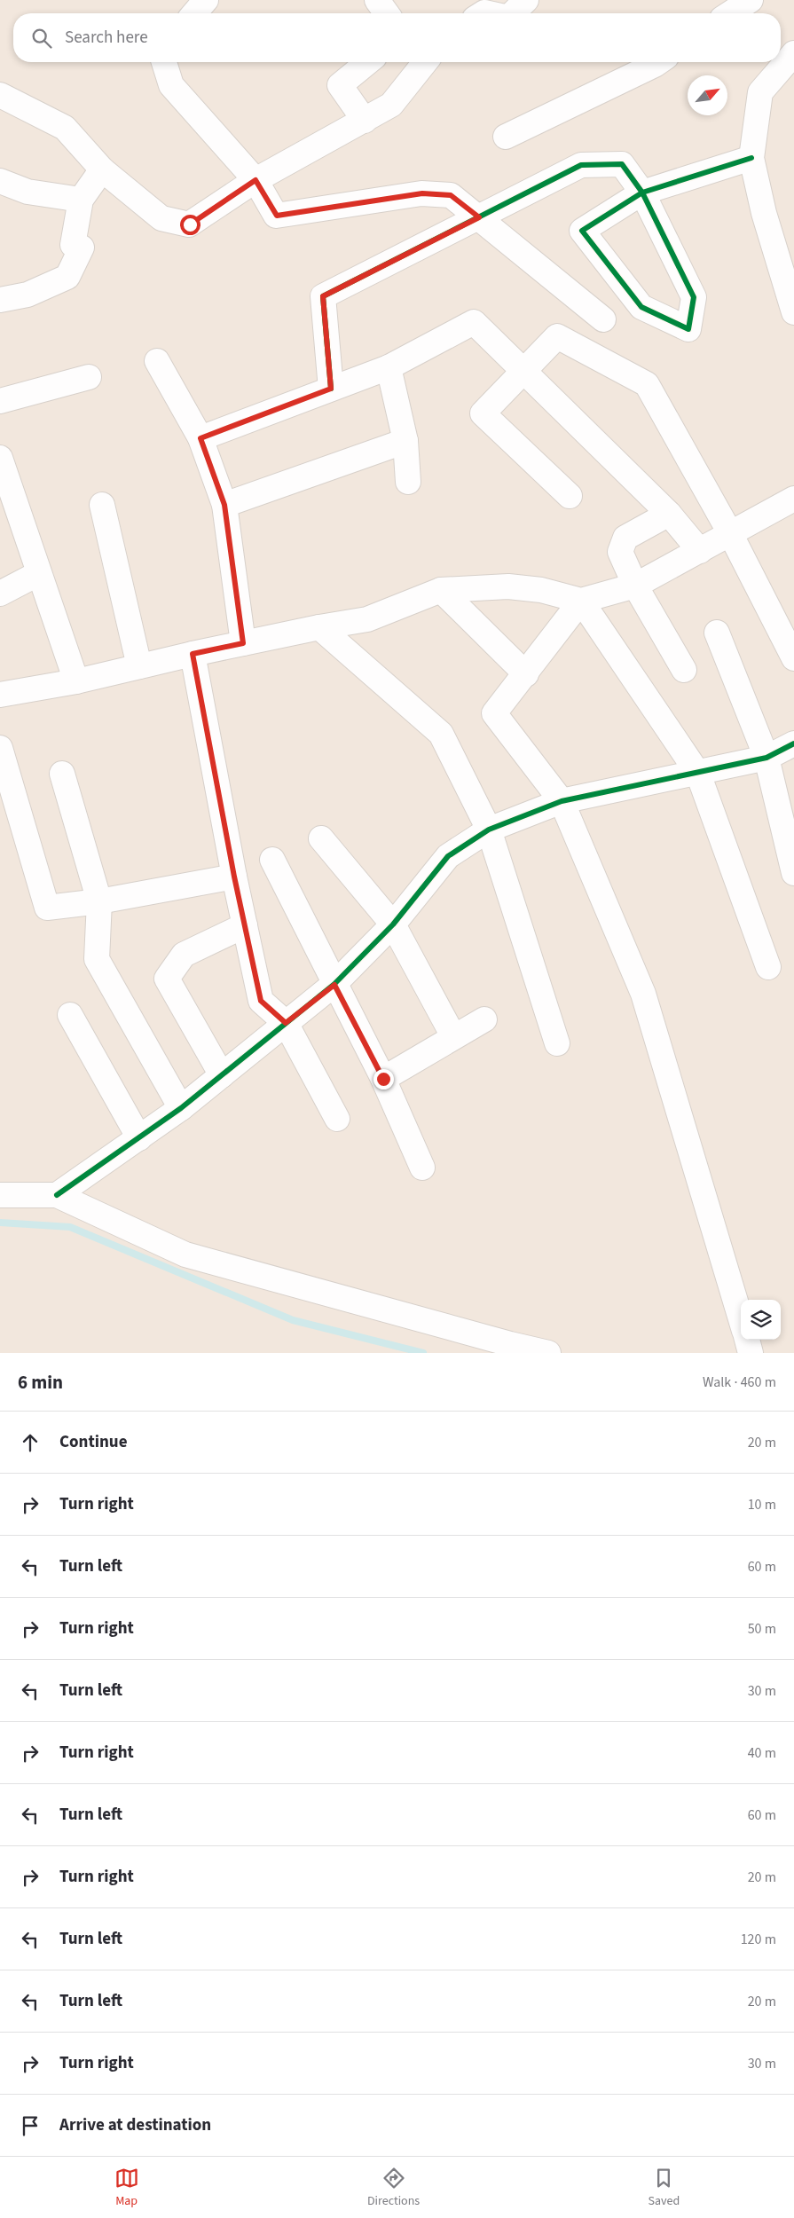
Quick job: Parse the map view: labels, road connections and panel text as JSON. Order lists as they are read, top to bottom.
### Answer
{
  "north": "top right",
  "page": {
    "search": "Search here",
    "heading": ["6 min", "Walk · 460 m"],
    "list": [
      ["Continue", "20 m"],
      ["Turn right", "10 m"],
      ["Turn left", "60 m"],
      ["Turn right", "50 m"],
      ["Turn left", "30 m"],
      ["Turn right", "40 m"],
      ["Turn left", "60 m"],
      ["Turn right", "20 m"],
      ["Turn left", "120 m"],
      ["Turn left", "20 m"],
      ["Turn right", "30 m"],
      "Arrive at destination"
    ],
    "nav": ["Map", "Directions", "Saved"]
  }
}
